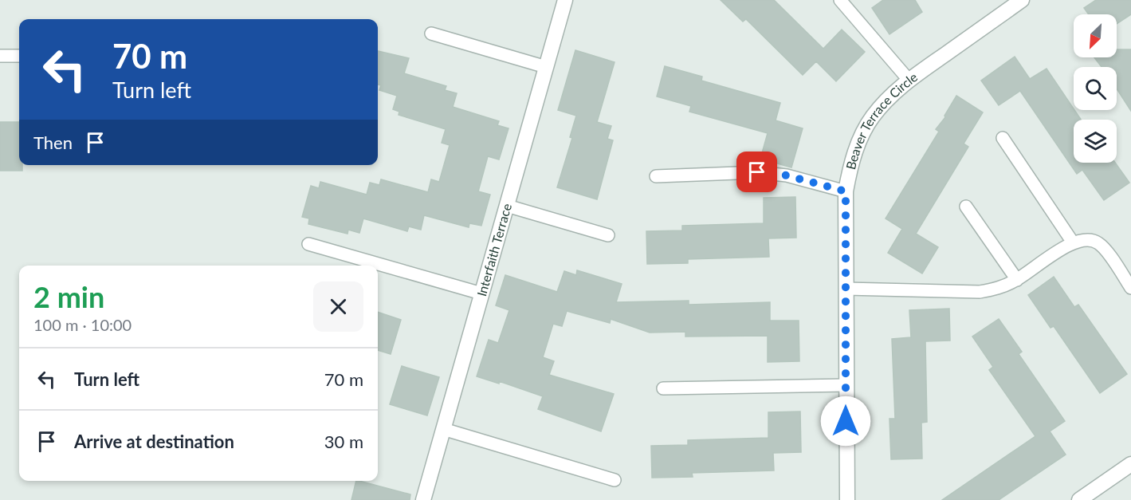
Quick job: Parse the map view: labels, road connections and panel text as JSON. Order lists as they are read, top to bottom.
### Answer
{
  "streets": {
    "street": ["Beaver Terrace Circle", "Interfaith Terrace"]
  },
  "north": "bottom left",
  "page": {
    "turn": ["70 m", "Turn left"],
    "then": "Then",
    "heading": ["2 min", "100 m · 10:00"],
    "list": [
      {
        "name": "Turn left",
        "value": "70 m"
      },
      {
        "name": "Arrive at destination",
        "value": "30 m"
      }
    ]
  }
}
